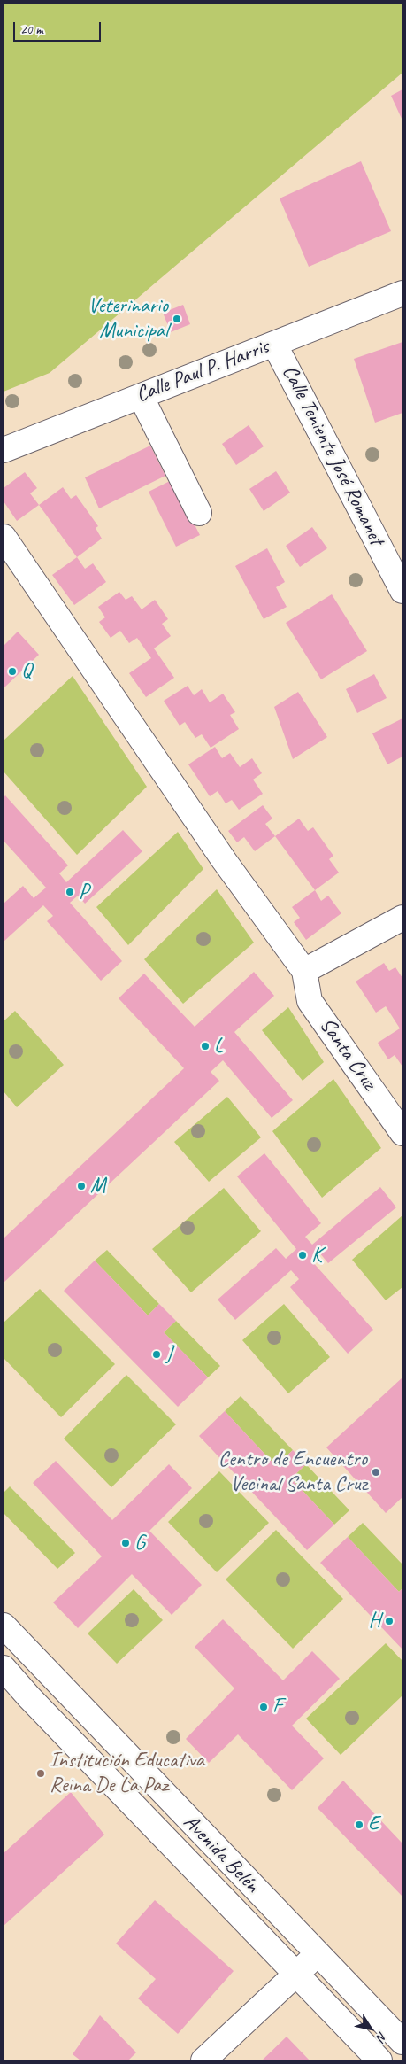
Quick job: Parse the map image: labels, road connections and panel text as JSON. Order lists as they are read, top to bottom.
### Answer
{
  "streets": {
    "street": [
      "Calle Paul P. Harris",
      "Calle Teniente José Romanet",
      "Santa Cruz",
      "Avenida Belén"
    ]
  },
  "crossings": [
    ["Calle Paul P. Harris", "Calle Teniente José Romanet"]
  ],
  "places": [
    "Veterinario Municipal",
    "Q",
    "P",
    "L",
    "M",
    "K",
    "J",
    "Centro de Encuentro Vecinal Santa Cruz",
    "G",
    "H",
    "F",
    "Institución Educativa Reina De La Paz",
    "E"
  ],
  "scale_bar": "20 m",
  "north": "bottom right"
}
